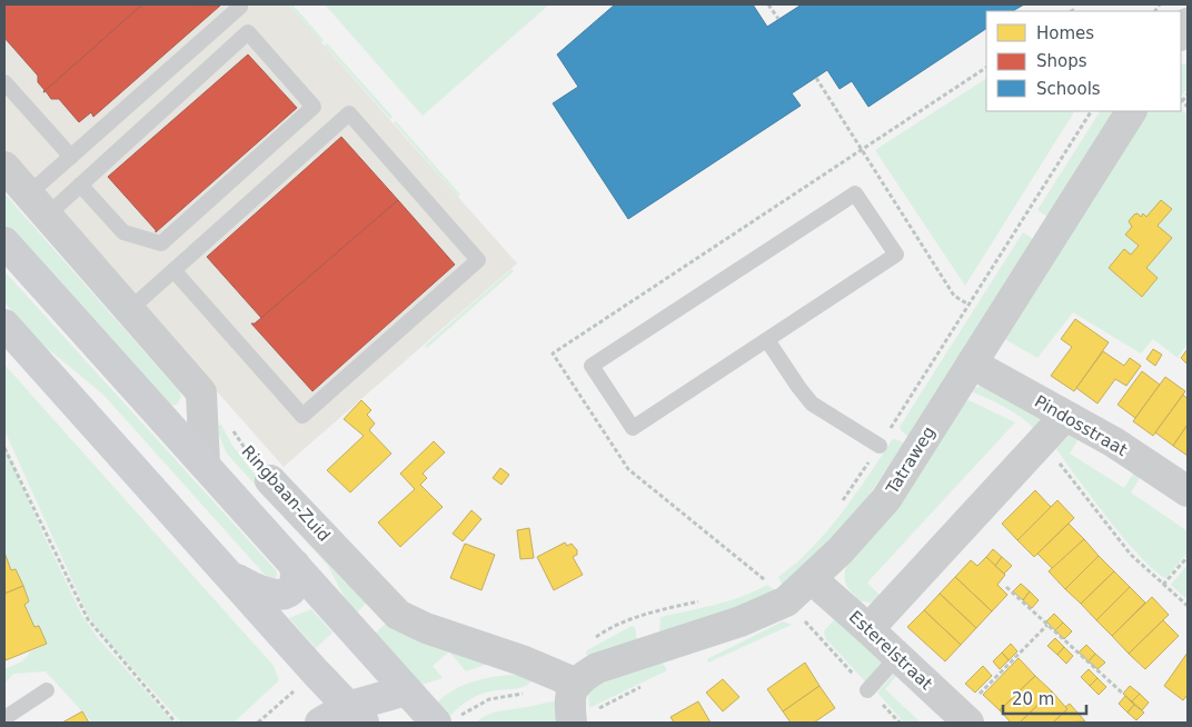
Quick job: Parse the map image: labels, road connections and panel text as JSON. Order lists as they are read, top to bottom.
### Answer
{
  "streets": {
    "street": [
      "Pindosstraat",
      "Tatraweg",
      "Ringbaan-Zuid",
      "Esterelstraat"
    ]
  },
  "crossings": [
    ["Pindosstraat", "Tatraweg"],
    ["Tatraweg", "Ringbaan-Zuid"],
    ["Tatraweg", "Esterelstraat"]
  ],
  "legend": ["Homes", "Shops", "Schools"],
  "scale_bar": "20 m"
}
